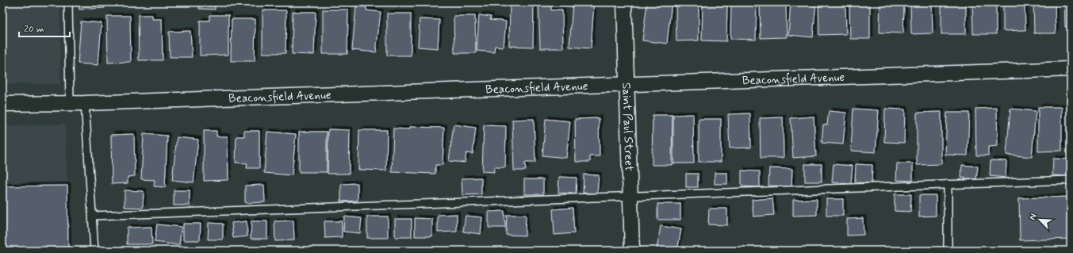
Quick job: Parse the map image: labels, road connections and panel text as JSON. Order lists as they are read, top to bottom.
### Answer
{
  "streets": {
    "street": ["Beaconsfield Avenue", "Saint Paul Street"]
  },
  "crossings": [
    ["Beaconsfield Avenue", "Saint Paul Street"]
  ],
  "scale_bar": "20 m",
  "north": "top left"
}
